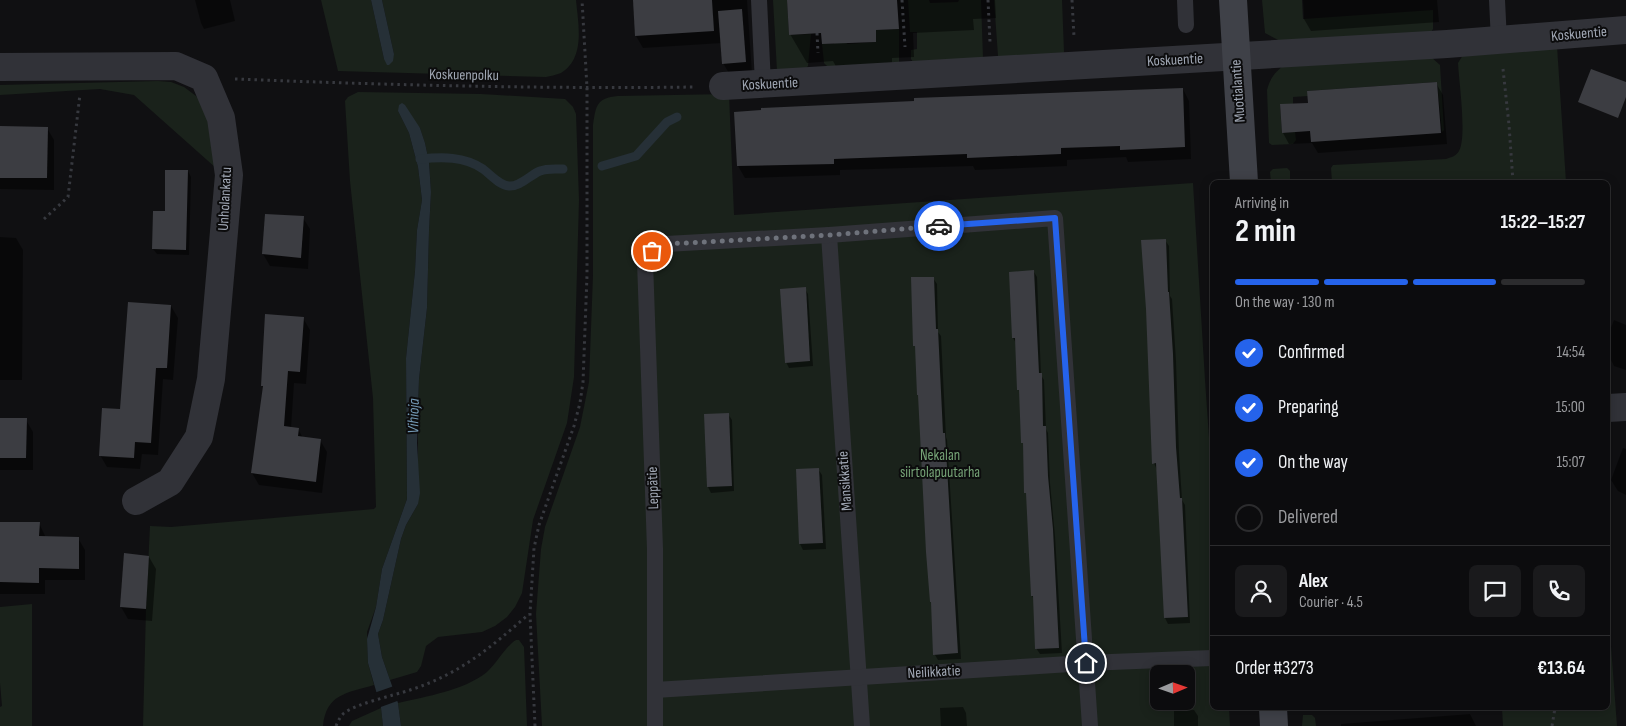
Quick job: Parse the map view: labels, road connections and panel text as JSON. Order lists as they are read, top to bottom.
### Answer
{
  "streets": {
    "street": ["Koskuentie", "Muotialantie", "Unholankatu"],
    "lane": ["Mansikkatie", "Leppätie", "Neilikkatie"],
    "path": ["Koskuenpolku"]
  },
  "crossings": [
    ["Koskuentie", "Koskuenpolku"],
    ["Koskuentie", "Muotialantie"],
    ["Koskuenpolku", "Unholankatu"],
    ["Mansikkatie", "Leppätie"],
    ["Mansikkatie", "Neilikkatie"],
    ["Leppätie", "Neilikkatie"]
  ],
  "water": ["Vihioja"],
  "parks": ["Nekalan siirtolapuutarha"],
  "north": "right",
  "page": {
    "heading": ["2 min", "Arriving in", "15:22–15:27"],
    "panel": [
      "Alex",
      "Courier · 4.5",
      "Order #3273",
      "€13.64"
    ],
    "bar": "On the way · 130 m",
    "list": [
      ["Confirmed", "14:54"],
      ["Preparing", "15:00"],
      ["On the way", "15:07"],
      "Delivered"
    ]
  }
}
